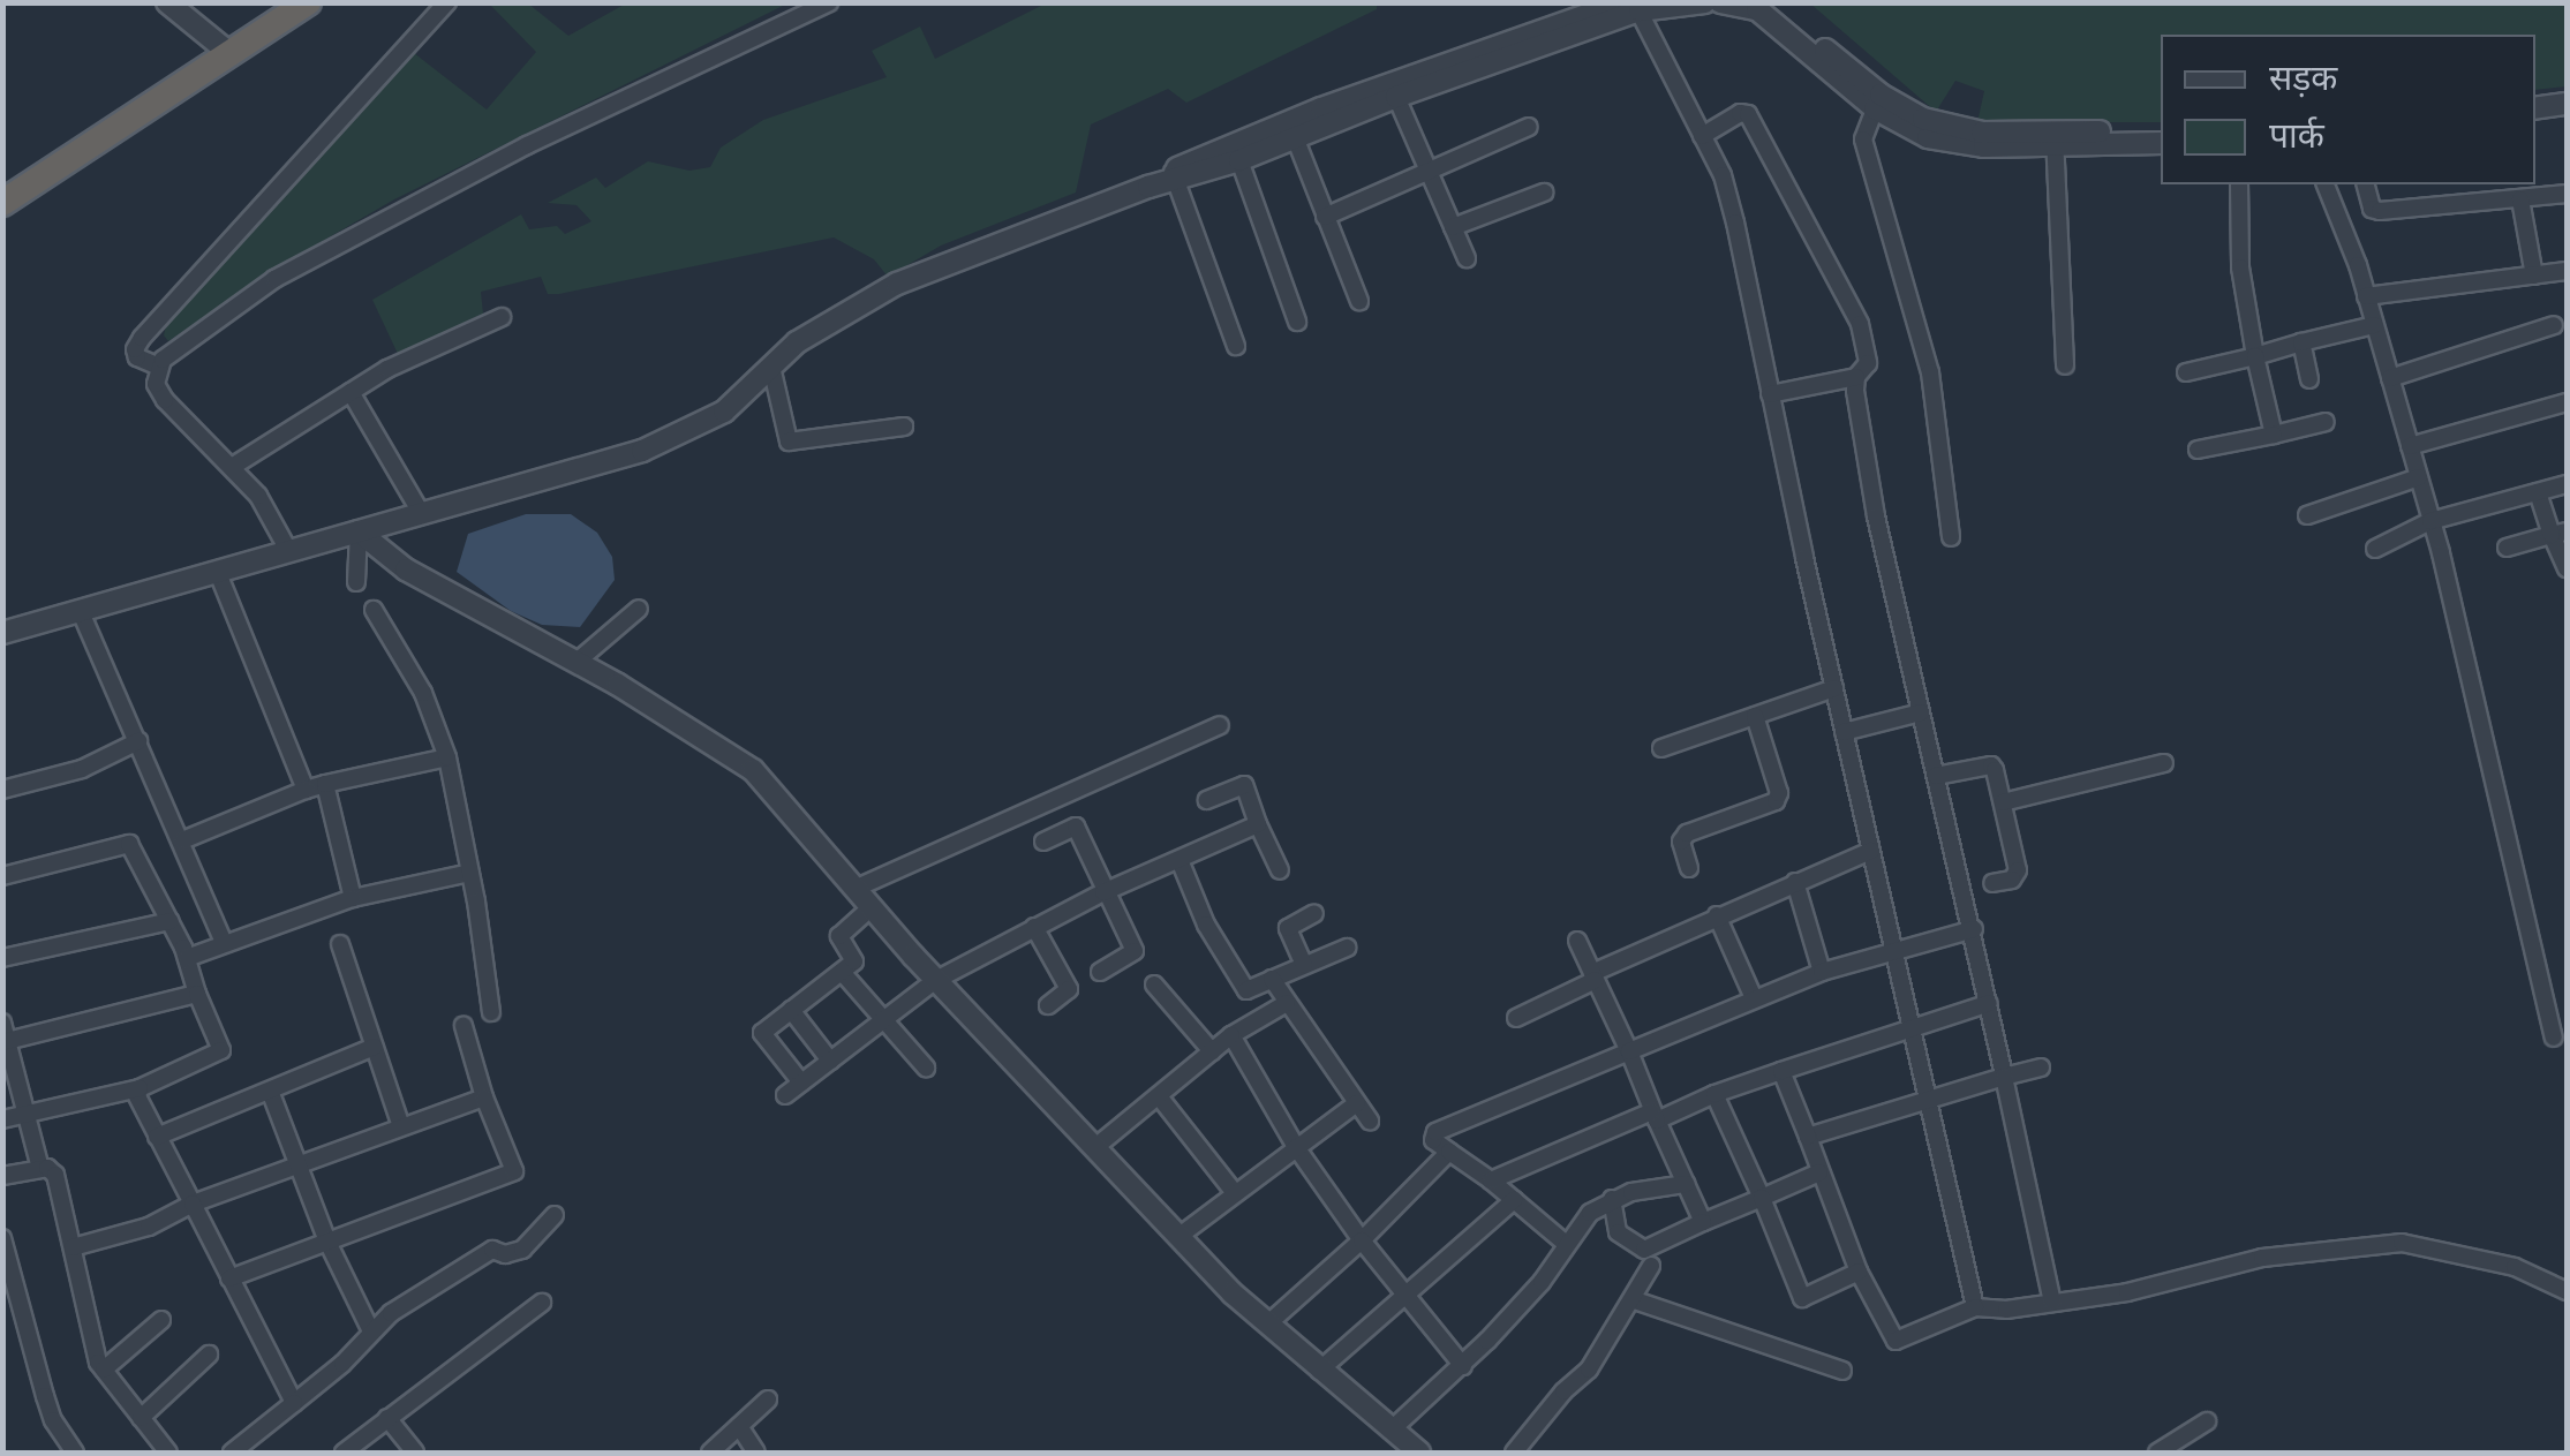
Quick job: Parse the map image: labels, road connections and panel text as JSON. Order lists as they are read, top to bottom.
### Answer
{
  "legend": ["सड़क", "पार्क"]
}
